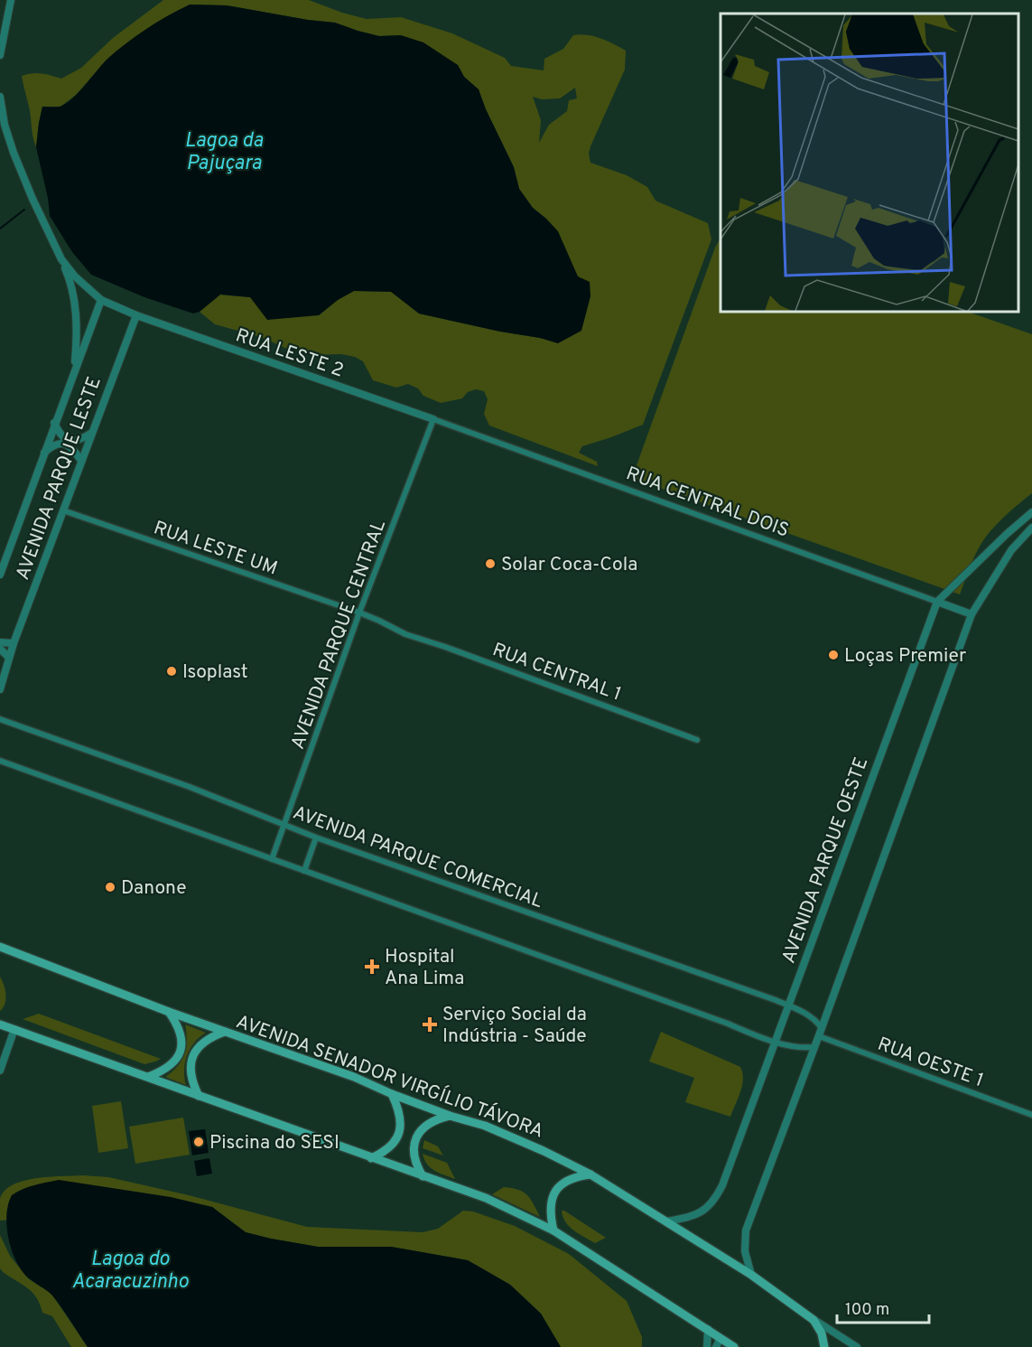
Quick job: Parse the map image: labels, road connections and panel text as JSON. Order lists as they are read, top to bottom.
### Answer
{
  "streets": {
    "main road": ["AVENIDA SENADOR VIRGÍLIO TÁVORA"],
    "street": [
      "RUA LESTE 2",
      "AVENIDA PARQUE LESTE",
      "RUA CENTRAL DOIS",
      "RUA LESTE UM",
      "AVENIDA PARQUE CENTRAL",
      "RUA CENTRAL 1",
      "AVENIDA PARQUE COMERCIAL",
      "AVENIDA PARQUE OESTE",
      "RUA OESTE 1"
    ]
  },
  "crossings": [
    ["RUA LESTE 2", "AVENIDA PARQUE LESTE"],
    ["RUA LESTE 2", "RUA CENTRAL DOIS"],
    ["RUA LESTE 2", "AVENIDA PARQUE CENTRAL"],
    ["AVENIDA PARQUE LESTE", "RUA LESTE UM"],
    ["RUA CENTRAL DOIS", "AVENIDA PARQUE CENTRAL"],
    ["RUA CENTRAL DOIS", "AVENIDA PARQUE OESTE"],
    ["RUA LESTE UM", "AVENIDA PARQUE CENTRAL"],
    ["RUA LESTE UM", "RUA CENTRAL 1"],
    ["AVENIDA PARQUE CENTRAL", "AVENIDA PARQUE COMERCIAL"],
    ["AVENIDA PARQUE COMERCIAL", "AVENIDA PARQUE OESTE"],
    ["AVENIDA PARQUE OESTE", "AVENIDA SENADOR VIRGÍLIO TÁVORA"]
  ],
  "water": ["Lagoa da Pajuçara", "Lagoa do Acaracuzinho"],
  "places": {
    "other": [
      "Solar Coca-Cola",
      "Loças Premier",
      "Isoplast",
      "Danone",
      "Piscina do SESI"
    ],
    "health": ["Hospital Ana Lima", "Serviço Social da Indústria - Saúde"]
  },
  "scale_bar": "100 m"
}
